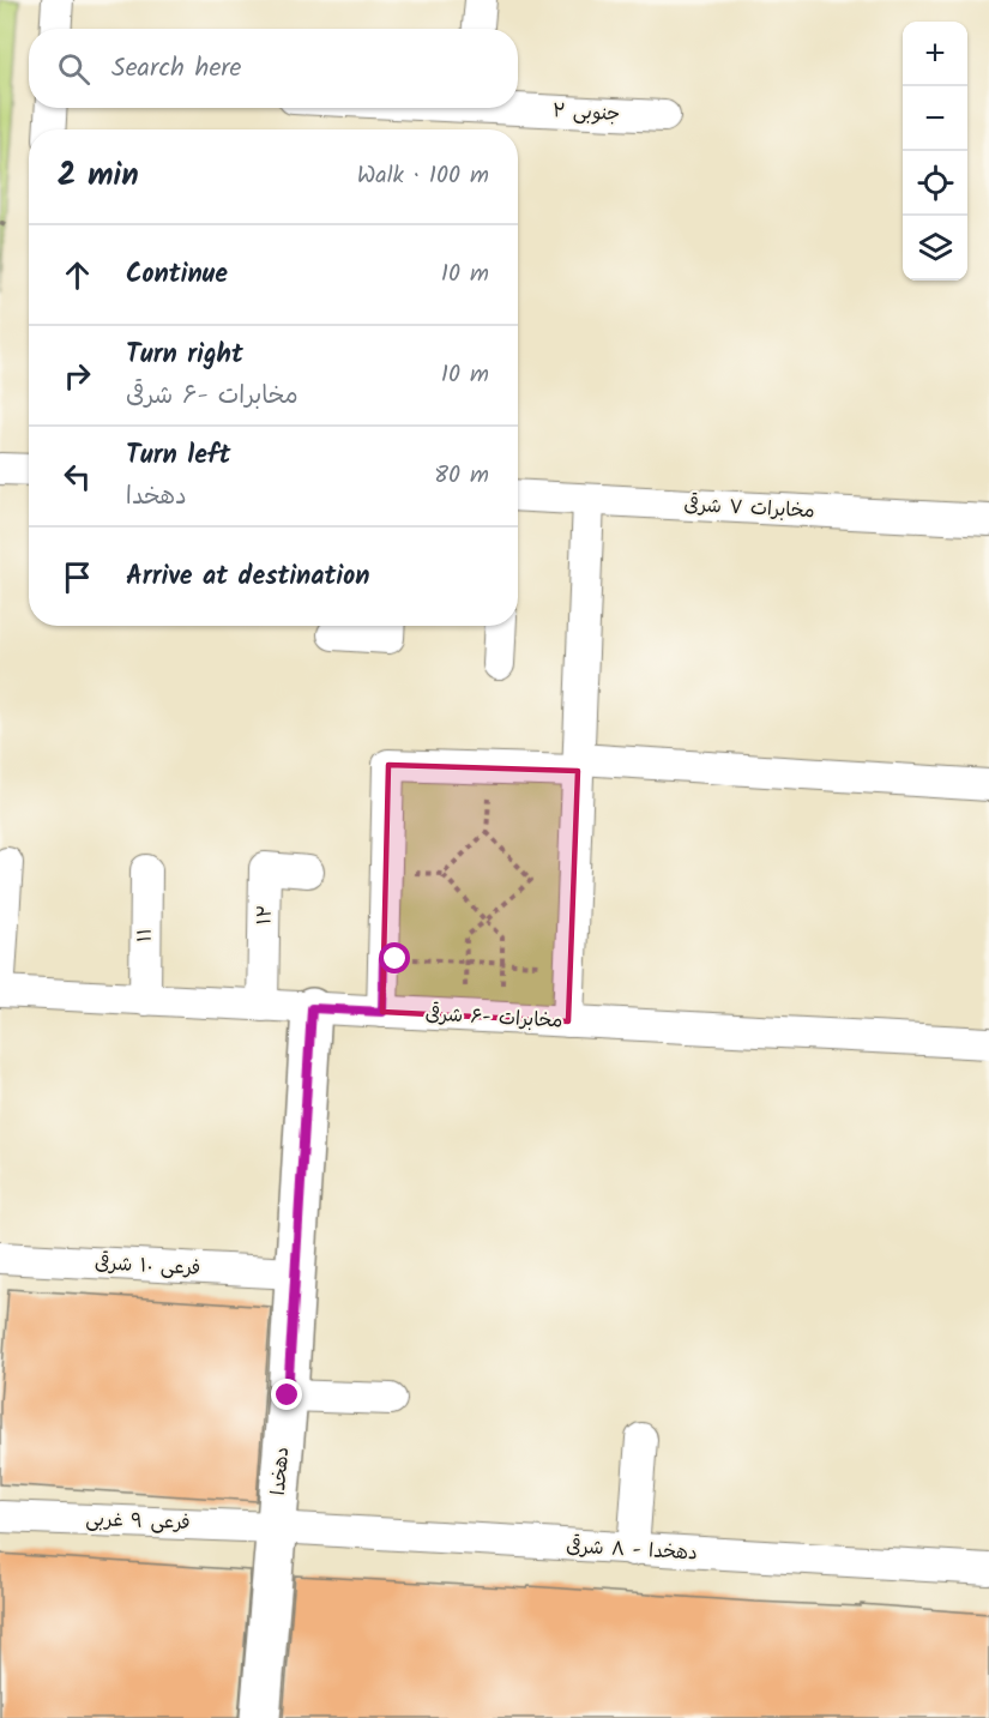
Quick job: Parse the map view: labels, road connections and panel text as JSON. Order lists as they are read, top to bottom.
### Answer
{
  "streets": {
    "street": [
      "۲ جنوبی",
      "مخابرات ۷ شرقی",
      "۱۲",
      "۱۱",
      "مخابرات -۶ شرقی",
      "فرعی ۱۰ شرقی",
      "دهخدا",
      "فرعی ۹ غربی",
      "دهخدا - ۸ شرقی"
    ]
  },
  "crossings": [
    ["۱۲", "مخابرات -۶ شرقی"],
    ["۱۱", "مخابرات -۶ شرقی"],
    ["مخابرات -۶ شرقی", "دهخدا"],
    ["فرعی ۱۰ شرقی", "دهخدا"],
    ["دهخدا", "فرعی ۹ غربی"],
    ["دهخدا", "دهخدا - ۸ شرقی"],
    ["فرعی ۹ غربی", "دهخدا - ۸ شرقی"]
  ],
  "page": {
    "map_buttons": ["+", "−"],
    "search": "Search here",
    "heading": ["2 min", "Walk · 100 m"],
    "list": [
      ["Continue", "10 m"],
      ["Turn right", "مخابرات -۶ شرقی", "10 m"],
      ["Turn left", "دهخدا", "80 m"],
      "Arrive at destination"
    ]
  }
}
